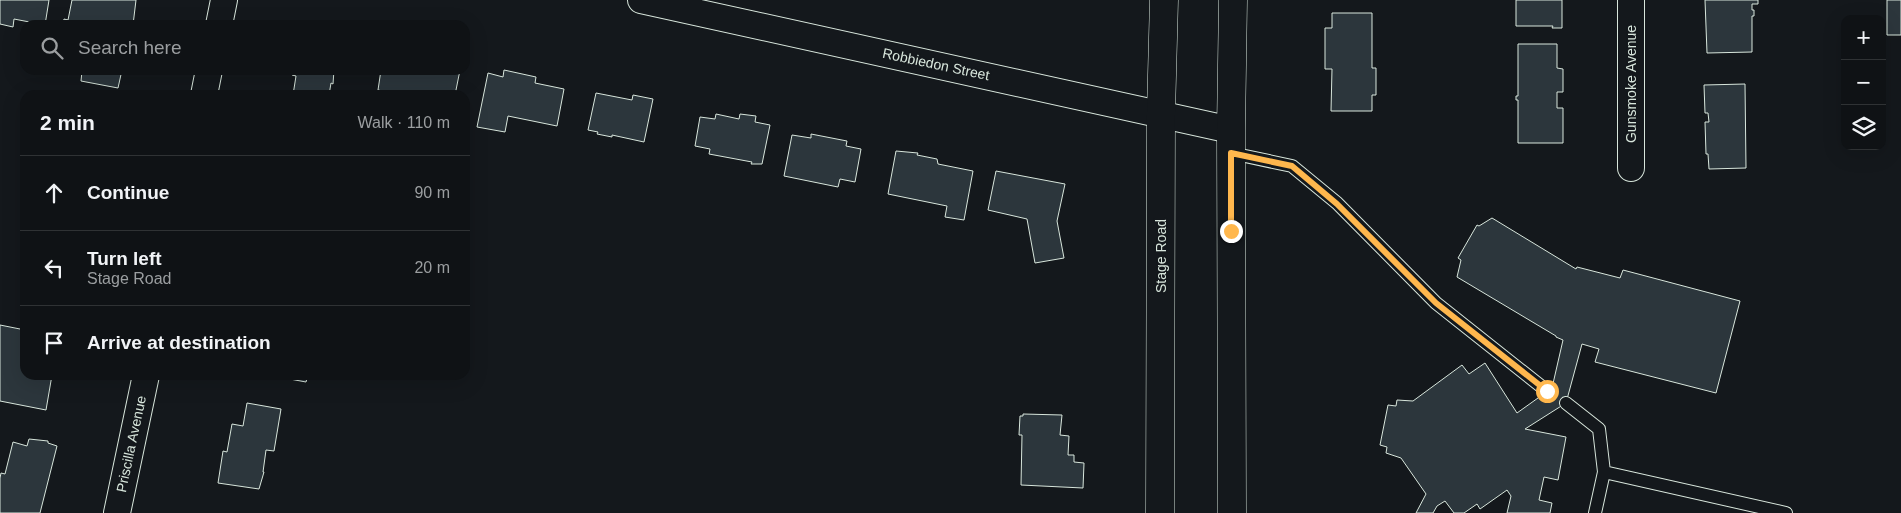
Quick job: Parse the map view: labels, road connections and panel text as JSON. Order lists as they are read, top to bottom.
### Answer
{
  "streets": {
    "main road": ["Stage Road"],
    "street": ["Robbiedon Street", "Gunsmoke Avenue", "Priscilla Avenue"]
  },
  "crossings": [
    ["Robbiedon Street", "Stage Road"]
  ],
  "page": {
    "map_buttons": ["+", "−"],
    "search": "Search here",
    "heading": ["2 min", "Walk · 110 m"],
    "list": [
      ["Continue", "90 m"],
      ["Turn left", "Stage Road", "20 m"],
      "Arrive at destination"
    ]
  }
}
